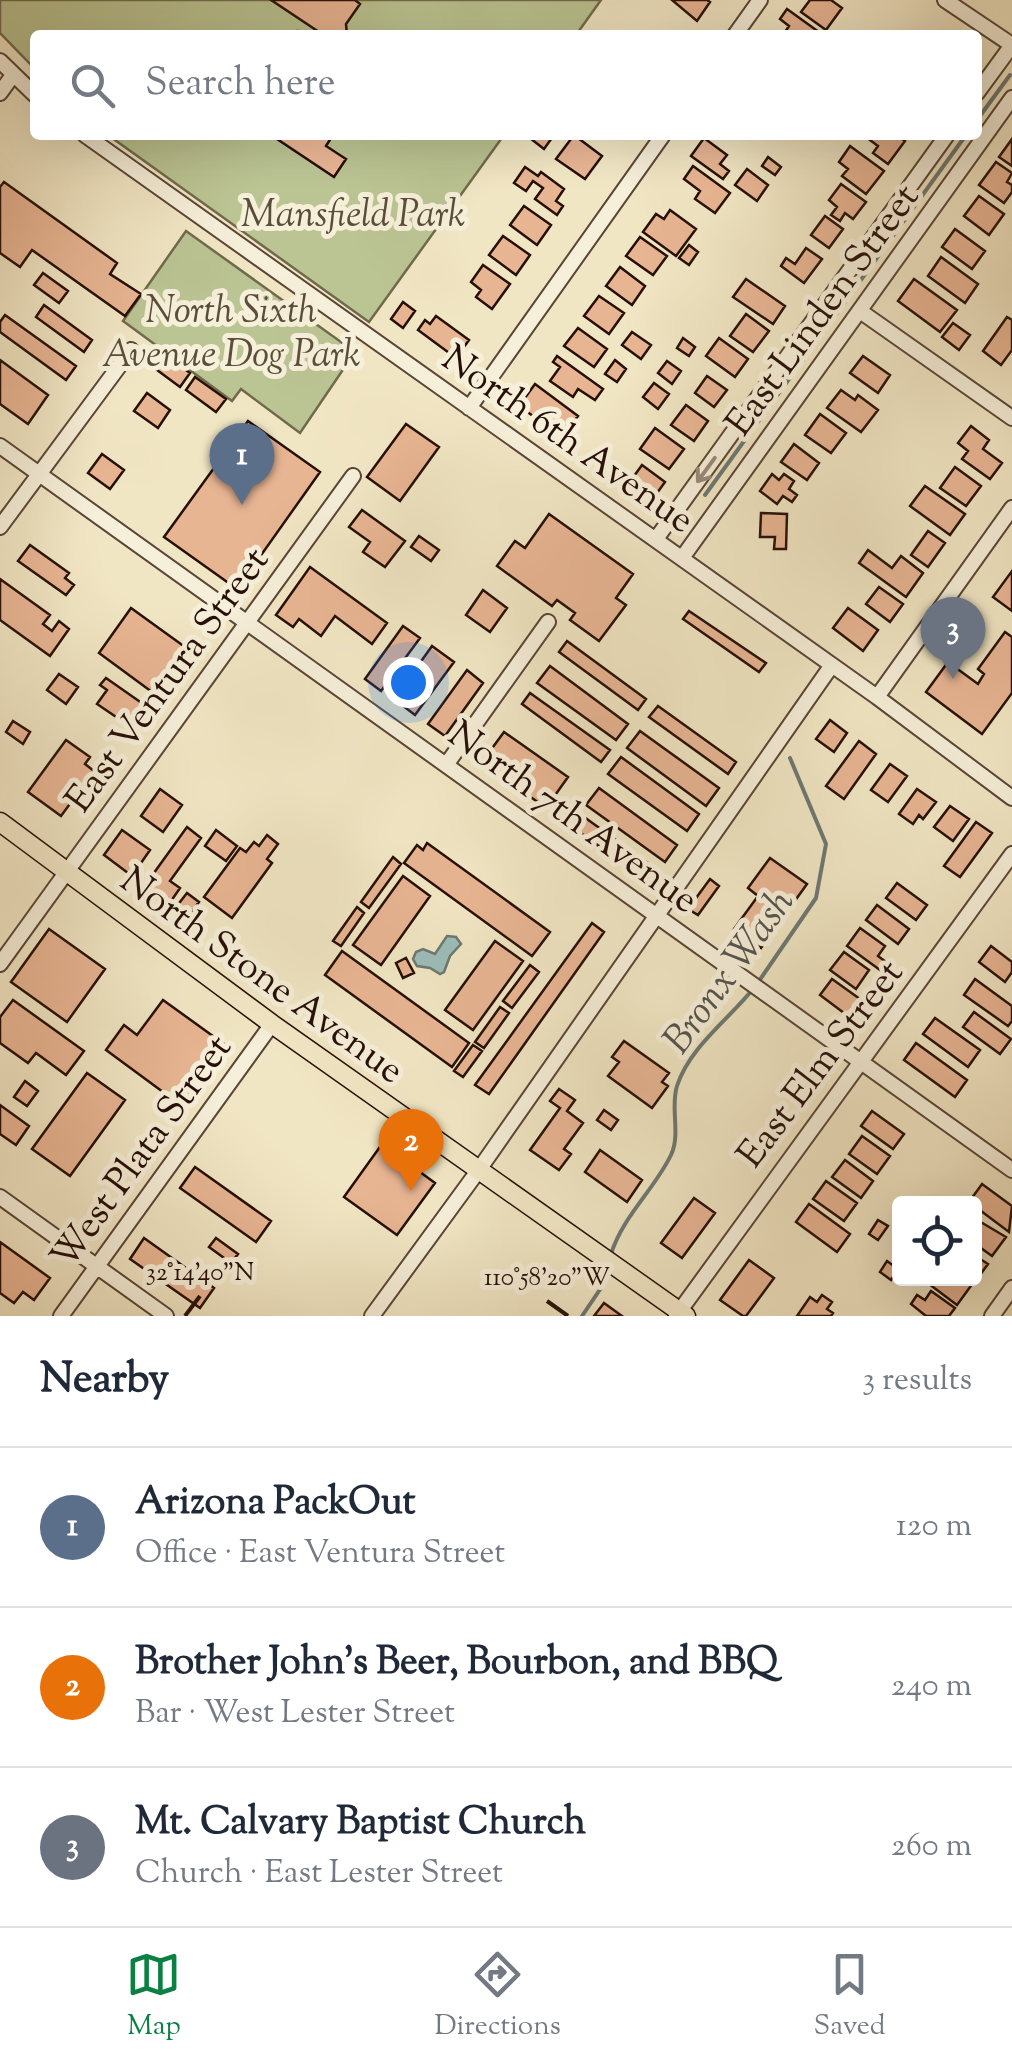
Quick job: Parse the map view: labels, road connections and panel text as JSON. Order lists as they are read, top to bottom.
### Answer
{
  "streets": {
    "main road": ["North Stone Avenue"],
    "street": [
      "East Linden Street",
      "North 6th Avenue",
      "East Ventura Street",
      "North 7th Avenue",
      "East Elm Street",
      "West Plata Street"
    ]
  },
  "crossings": [
    ["East Linden Street", "North 6th Avenue"],
    ["East Ventura Street", "North 7th Avenue"],
    ["East Ventura Street", "North Stone Avenue"],
    ["North 7th Avenue", "East Elm Street"],
    ["North Stone Avenue", "East Elm Street"],
    ["North Stone Avenue", "West Plata Street"]
  ],
  "water": ["Bronx Wash"],
  "parks": ["Mansfield Park", "North Sixth Avenue Dog Park"],
  "page": {
    "search": "Search here",
    "pins": ["1", "3", "2"],
    "heading": ["Nearby", "3 results"],
    "list": [
      {
        "mark": "1",
        "name": "Arizona PackOut",
        "note": "Office · East Ventura Street",
        "value": "120 m"
      },
      {
        "mark": "2",
        "name": "Brother John’s Beer, Bourbon, and BBQ",
        "note": "Bar · West Lester Street",
        "value": "240 m"
      },
      {
        "mark": "3",
        "name": "Mt. Calvary Baptist Church",
        "note": "Church · East Lester Street",
        "value": "260 m"
      }
    ],
    "nav": ["Map", "Directions", "Saved"]
  },
  "coordinates": ["32°14'40\"N", "110°58'20\"W"]
}
